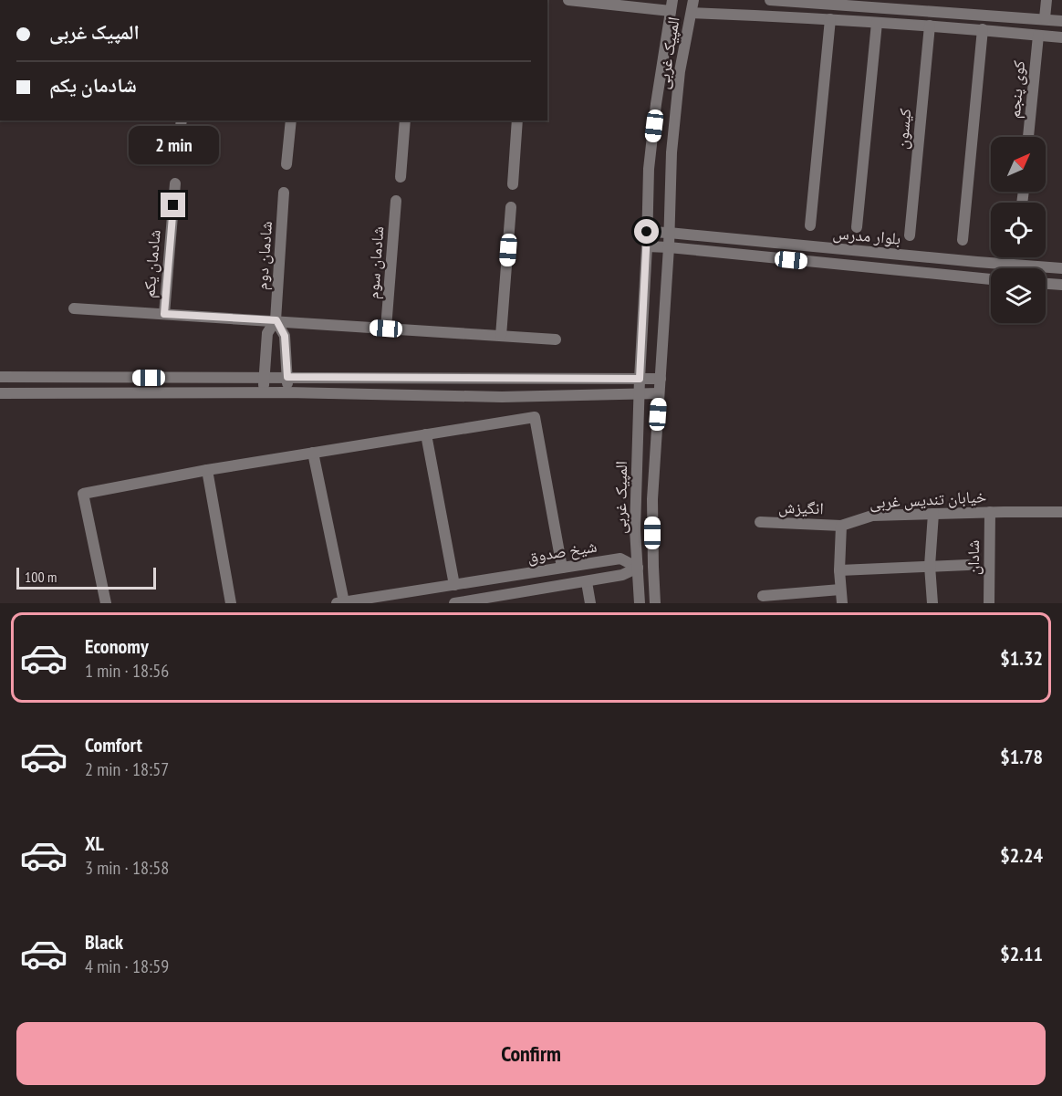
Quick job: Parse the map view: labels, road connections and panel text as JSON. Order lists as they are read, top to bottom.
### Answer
{
  "streets": {
    "street": [
      "المپیک غربی",
      "کوی پنجم",
      "کیسون",
      "بلوار مدرس",
      "شادمان دوم",
      "شادمان سوم",
      "شادمان یکم",
      "خیابان تندیس غربی",
      "انگیزش",
      "شیخ صدوق",
      "شادان"
    ]
  },
  "crossings": [
    ["المپیک غربی", "بلوار مدرس"],
    ["المپیک غربی", "شیخ صدوق"],
    ["خیابان تندیس غربی", "انگیزش"],
    ["خیابان تندیس غربی", "شادان"]
  ],
  "scale_bar": "100 m",
  "north": "top right",
  "page": {
    "banner": ["المپیک غربی", "شادمان یکم"],
    "bubble": "2 min",
    "scale": "100 m",
    "list": [
      {
        "name": "Economy",
        "note": "1 min · 18:56",
        "value": "$1.32"
      },
      {
        "name": "Comfort",
        "note": "2 min · 18:57",
        "value": "$1.78"
      },
      {
        "name": "XL",
        "note": "3 min · 18:58",
        "value": "$2.24"
      },
      {
        "name": "Black",
        "note": "4 min · 18:59",
        "value": "$2.11"
      }
    ],
    "buttons": "Confirm"
  }
}
